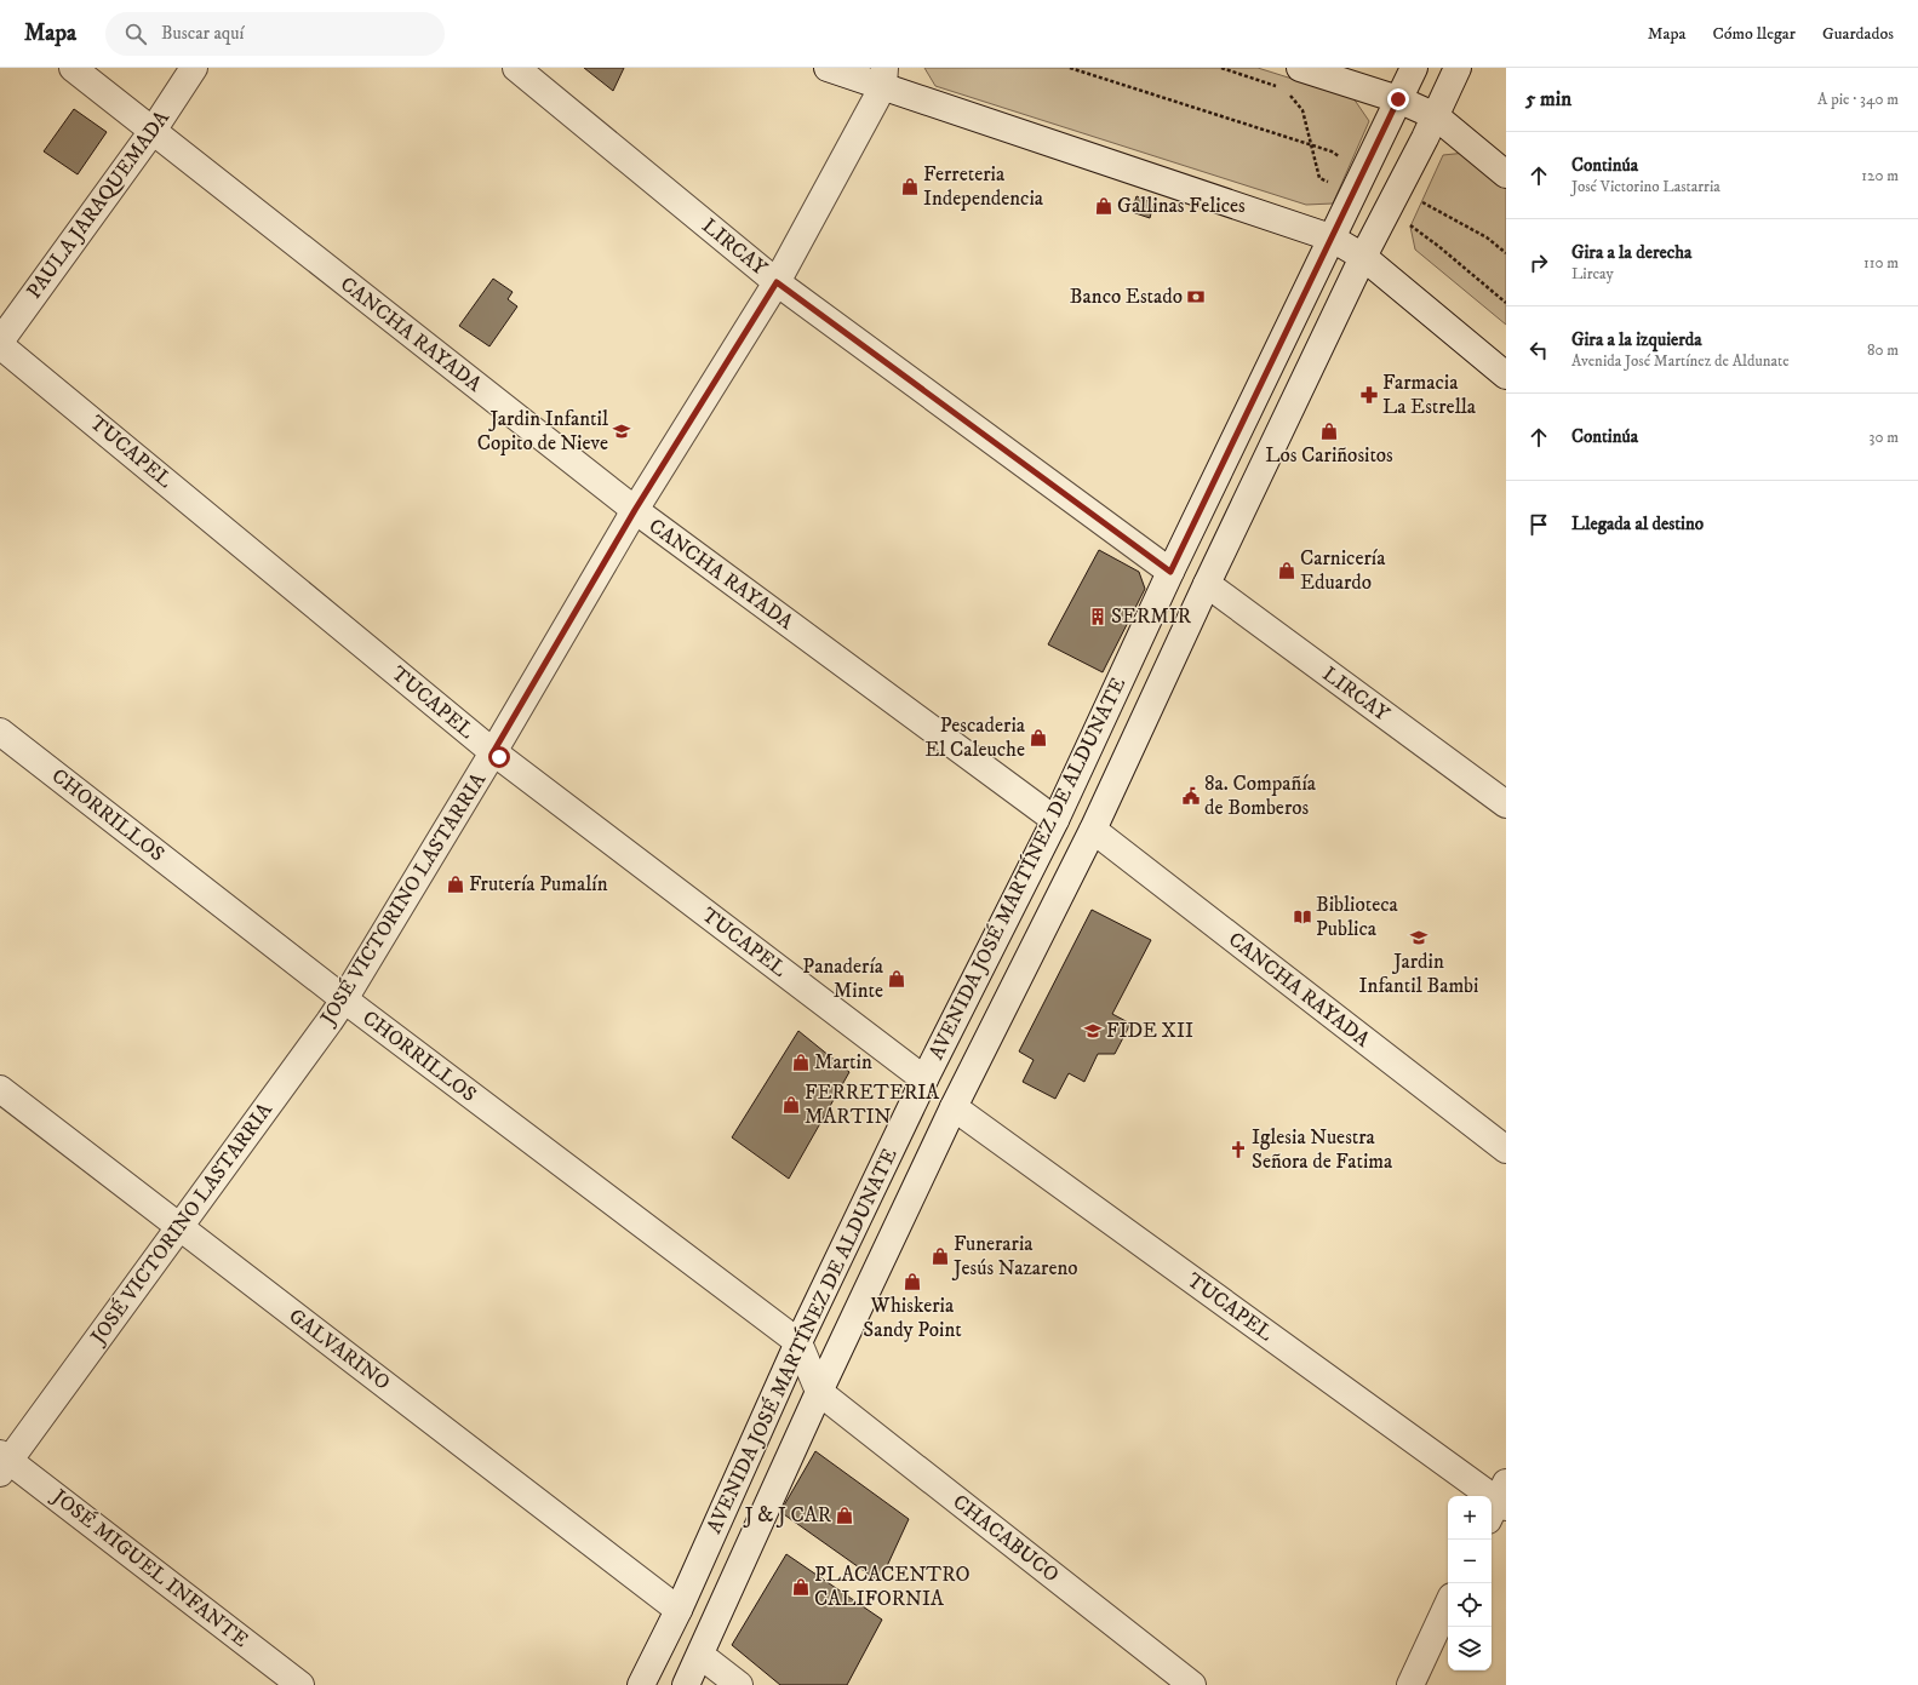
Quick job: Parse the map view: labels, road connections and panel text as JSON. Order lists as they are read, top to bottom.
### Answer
{
  "streets": {
    "street": [
      "PAULA JARAQUEMADA",
      "LIRCAY",
      "CANCHA RAYADA",
      "TUCAPEL",
      "CHORRILLOS",
      "AVENIDA JOSÉ MARTÍNEZ DE ALDUNATE",
      "JOSÉ VICTORINO LASTARRIA",
      "GALVARINO",
      "CHACABUCO",
      "JOSÉ MIGUEL INFANTE"
    ]
  },
  "crossings": [
    ["PAULA JARAQUEMADA", "CANCHA RAYADA"],
    ["PAULA JARAQUEMADA", "TUCAPEL"],
    ["LIRCAY", "AVENIDA JOSÉ MARTÍNEZ DE ALDUNATE"],
    ["LIRCAY", "JOSÉ VICTORINO LASTARRIA"],
    ["CANCHA RAYADA", "AVENIDA JOSÉ MARTÍNEZ DE ALDUNATE"],
    ["CANCHA RAYADA", "JOSÉ VICTORINO LASTARRIA"],
    ["TUCAPEL", "AVENIDA JOSÉ MARTÍNEZ DE ALDUNATE"],
    ["TUCAPEL", "JOSÉ VICTORINO LASTARRIA"],
    ["CHORRILLOS", "AVENIDA JOSÉ MARTÍNEZ DE ALDUNATE"],
    ["CHORRILLOS", "JOSÉ VICTORINO LASTARRIA"],
    ["AVENIDA JOSÉ MARTÍNEZ DE ALDUNATE", "GALVARINO"],
    ["AVENIDA JOSÉ MARTÍNEZ DE ALDUNATE", "CHACABUCO"],
    ["JOSÉ VICTORINO LASTARRIA", "GALVARINO"],
    ["JOSÉ VICTORINO LASTARRIA", "JOSÉ MIGUEL INFANTE"]
  ],
  "places": {
    "shop": [
      "Ferreteria Independencia",
      "Gallinas Felices",
      "Los Cariñositos",
      "Carnicería Eduardo",
      "Pescaderia El Caleuche",
      "Frutería Pumalín",
      "Panadería Minte",
      "Martin",
      "FERRETERIA MARTIN",
      "Funeraria Jesús Nazareno",
      "Whiskeria Sandy Point",
      "J & J CAR",
      "PLACACENTRO CALIFORNIA"
    ],
    "bank": ["Banco Estado"],
    "pharmacy": ["Farmacia La Estrella"],
    "school or university": ["Jardin Infantil Copito de Nieve", "Jardin Infantil Bambi", "FIDE XII"],
    "building": ["SERMIR"],
    "public building": ["8a. Compañía de Bomberos"],
    "library": ["Biblioteca Publica"],
    "church": ["Iglesia Nuestra Señora de Fatima"]
  },
  "page": {
    "header": "Mapa",
    "search": "Buscar aquí",
    "nav": ["Mapa", "Cómo llegar", "Guardados"],
    "heading": ["5 min", "A pie · 340 m"],
    "list": [
      ["Continúa", "José Victorino Lastarria", "120 m"],
      ["Gira a la derecha", "Lircay", "110 m"],
      ["Gira a la izquierda", "Avenida José Martínez de Aldunate", "80 m"],
      ["Continúa", "30 m"],
      "Llegada al destino"
    ],
    "map_buttons": ["+", "−"]
  }
}
